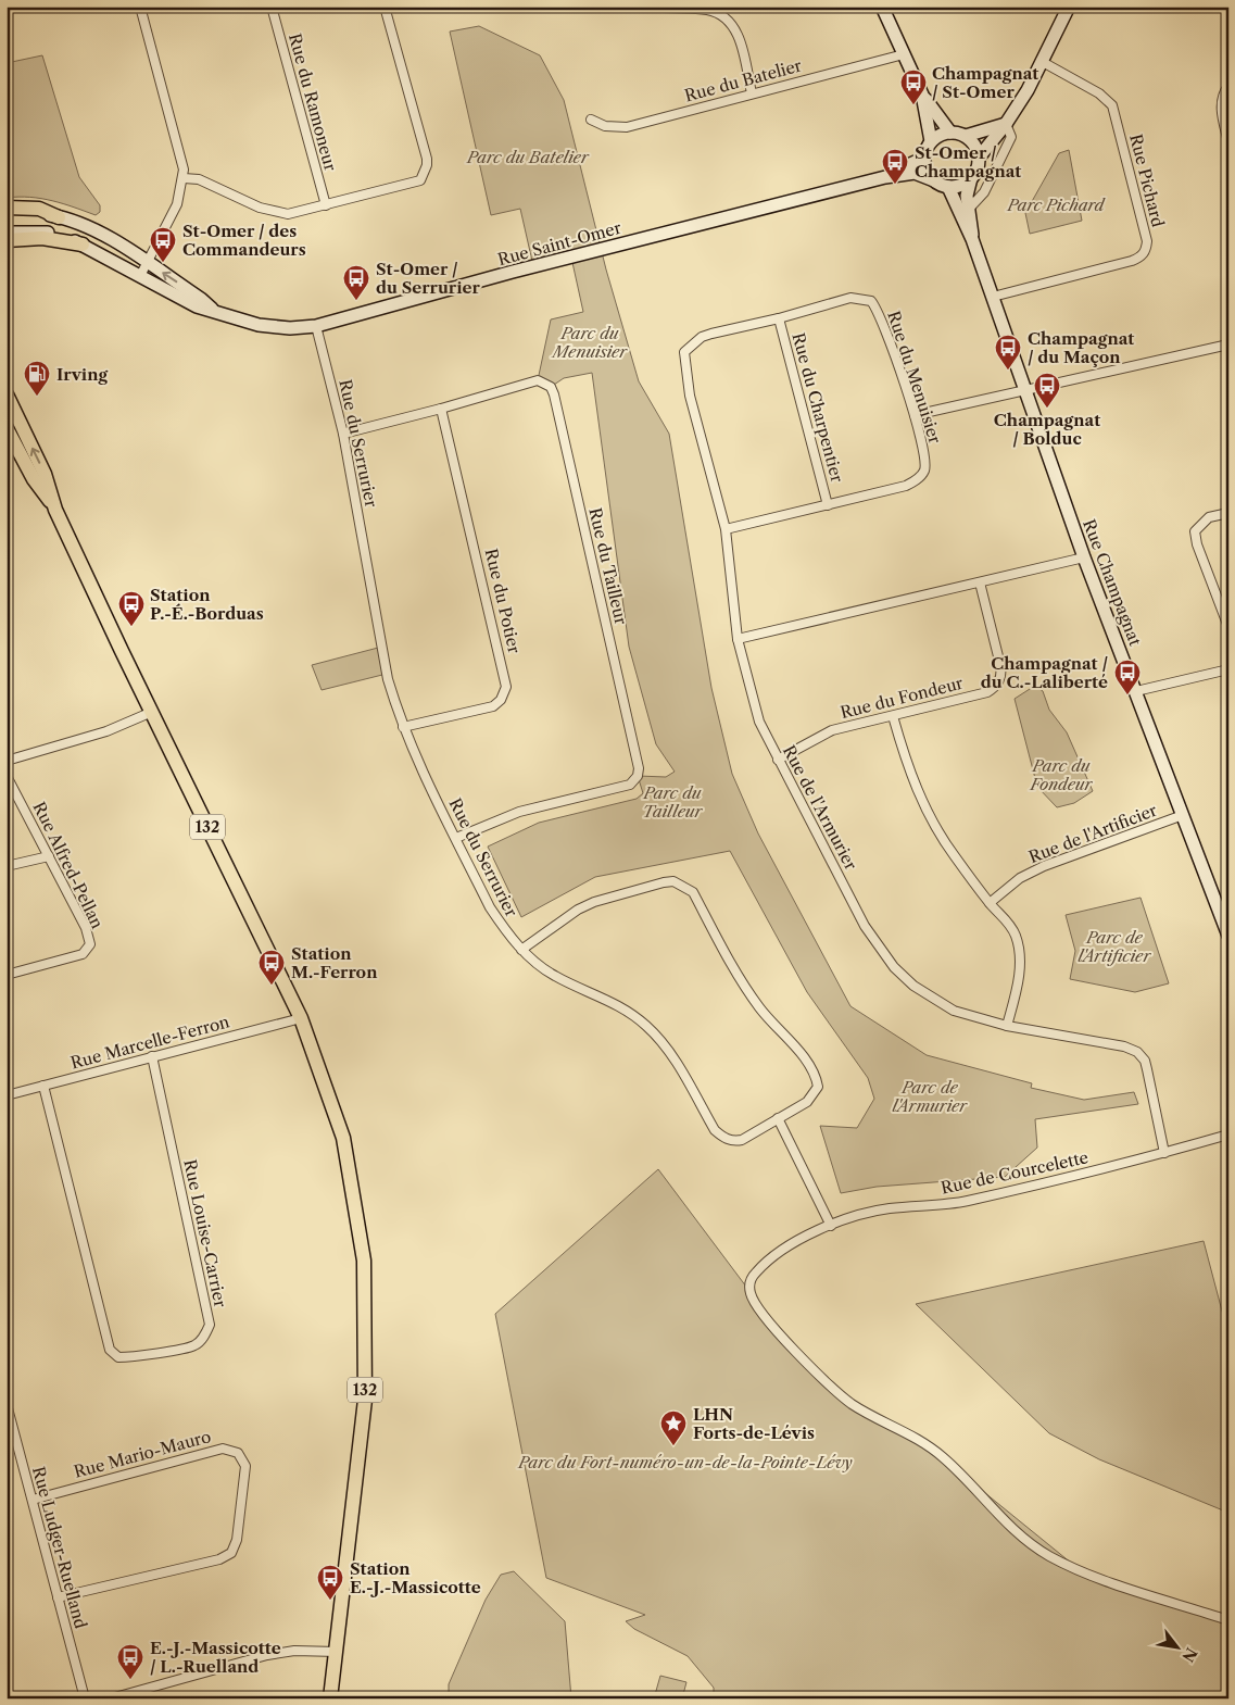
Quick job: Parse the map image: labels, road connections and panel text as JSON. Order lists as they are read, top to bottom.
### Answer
{
  "streets": {
    "main road": ["132"],
    "street": [
      "Rue du Batelier",
      "Rue du Ramoneur",
      "Rue Pichard",
      "Rue Saint-Omer",
      "Rue du Menuisier",
      "Rue du Charpentier",
      "Rue du Serrurier",
      "Rue du Tailleur",
      "Rue Champagnat",
      "Rue du Potier",
      "Rue du Fondeur",
      "Rue de l'Armurier",
      "Rue de l'Artificier",
      "Rue Alfred-Pellan",
      "Rue Marcelle-Ferron",
      "Rue de Courcelette",
      "Rue Louise-Carrier",
      "Rue Mario-Mauro",
      "Rue Ludger-Ruelland"
    ]
  },
  "crossings": [
    ["Rue Pichard", "Rue Champagnat"],
    ["Rue Saint-Omer", "Rue du Serrurier"],
    ["Rue Saint-Omer", "Rue Champagnat"],
    ["Rue du Menuisier", "Rue du Charpentier"],
    ["Rue du Menuisier", "Rue de l'Armurier"],
    ["Rue du Serrurier", "Rue du Tailleur"],
    ["Rue du Serrurier", "Rue du Potier"],
    ["Rue du Tailleur", "Rue du Potier"],
    ["Rue Champagnat", "Rue de l'Artificier"],
    ["Rue du Fondeur", "Rue de l'Armurier"],
    ["Rue de l'Armurier", "Rue de Courcelette"],
    ["132", "Rue Marcelle-Ferron"],
    ["Rue Marcelle-Ferron", "Rue Louise-Carrier"],
    ["Rue Mario-Mauro", "Rue Ludger-Ruelland"]
  ],
  "parks": [
    "Parc du Batelier",
    "Parc Pichard",
    "Parc du Menuisier",
    "Parc du Fondeur",
    "Parc du Tailleur",
    "Parc de l'Artificier",
    "Parc de l'Armurier",
    "Parc du Fort-numéro-un-de-la-Pointe-Lévy"
  ],
  "places": {
    "bus stop": [
      "Champagnat / St-Omer",
      "St-Omer / Champagnat",
      "St-Omer / des Commandeurs",
      "St-Omer / du Serrurier",
      "Champagnat / du Maçon",
      "Champagnat / Bolduc",
      "Station P.-É.-Borduas",
      "Champagnat / du C.-Laliberté",
      "Station M.-Ferron",
      "Station E.-J.-Massicotte",
      "E.-J.-Massicotte / L.-Ruelland"
    ],
    "fuel station": ["Irving"],
    "place": ["LHN Forts-de-Lévis"]
  },
  "north": "bottom right"
}
